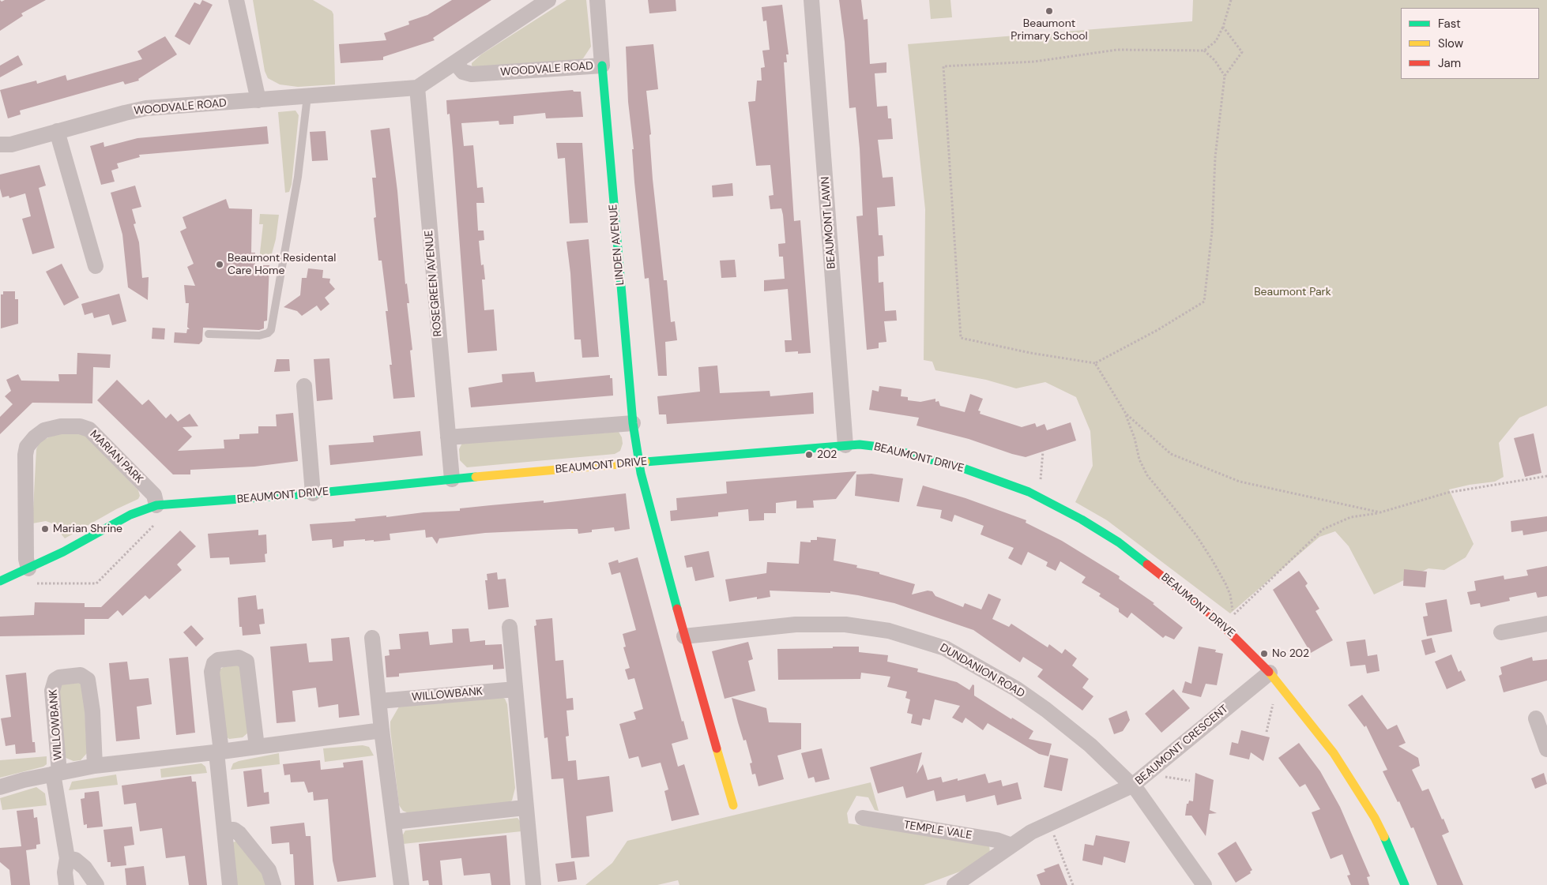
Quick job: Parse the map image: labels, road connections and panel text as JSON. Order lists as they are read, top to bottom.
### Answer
{
  "streets": {
    "street": [
      "WOODVALE ROAD",
      "BEAUMONT LAWN",
      "LINDEN AVENUE",
      "ROSEGREEN AVENUE",
      "MARIAN PARK",
      "BEAUMONT DRIVE",
      "DUNDANION ROAD",
      "WILLOWBANK",
      "BEAUMONT CRESCENT",
      "TEMPLE VALE"
    ]
  },
  "crossings": [
    ["WOODVALE ROAD", "LINDEN AVENUE"],
    ["WOODVALE ROAD", "ROSEGREEN AVENUE"],
    ["BEAUMONT LAWN", "BEAUMONT DRIVE"],
    ["LINDEN AVENUE", "BEAUMONT DRIVE"],
    ["LINDEN AVENUE", "DUNDANION ROAD"],
    ["ROSEGREEN AVENUE", "BEAUMONT DRIVE"],
    ["MARIAN PARK", "BEAUMONT DRIVE"],
    ["BEAUMONT DRIVE", "BEAUMONT CRESCENT"],
    ["DUNDANION ROAD", "BEAUMONT CRESCENT"]
  ],
  "parks": ["Beaumont Park"],
  "places": [
    "Beaumont Primary School",
    "Beaumont Residental Care Home",
    "202",
    "Marian Shrine",
    "No 202"
  ],
  "legend": ["Fast", "Slow", "Jam"]
}
